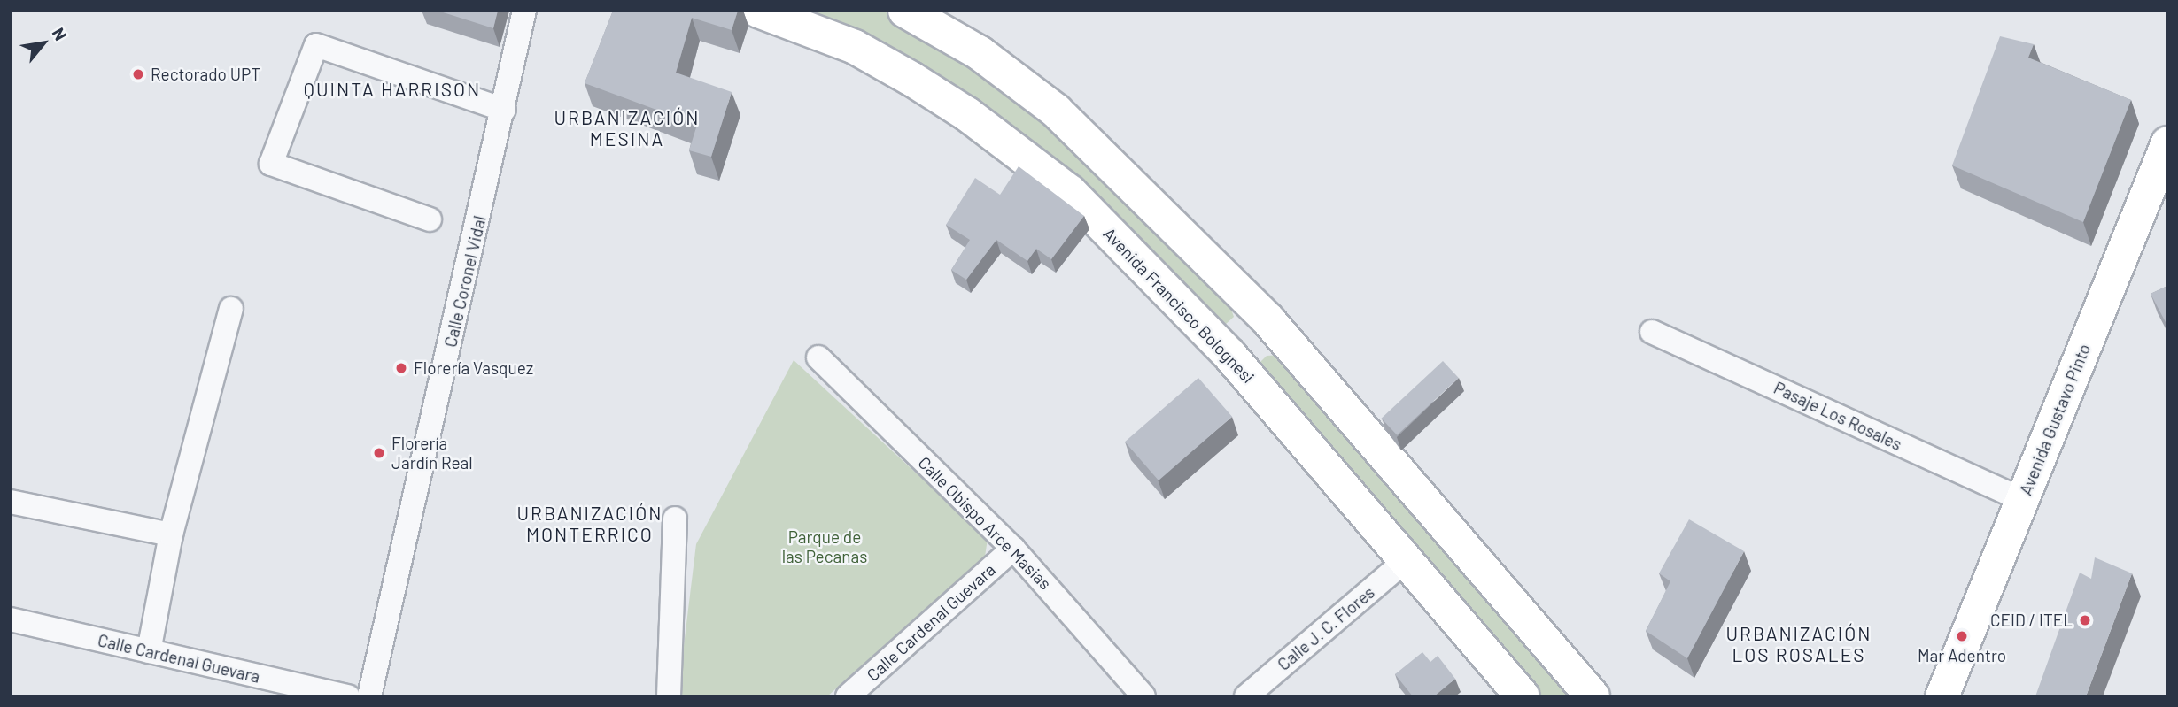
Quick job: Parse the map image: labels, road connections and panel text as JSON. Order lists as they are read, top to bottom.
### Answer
{
  "streets": {
    "main road": ["Avenida Francisco Bolognesi", "Avenida Gustavo Pinto"],
    "street": [
      "Calle Coronel Vidal",
      "Pasaje Los Rosales",
      "Calle Obispo Arce Masias",
      "Calle Cardenal Guevara",
      "Calle J. C. Flores"
    ]
  },
  "crossings": [
    ["Avenida Francisco Bolognesi", "Calle J. C. Flores"],
    ["Pasaje Los Rosales", "Avenida Gustavo Pinto"],
    ["Calle Obispo Arce Masias", "Calle Cardenal Guevara"]
  ],
  "districts": [
    "QUINTA HARRISON",
    "URBANIZACIÓN MESINA",
    "URBANIZACIÓN MONTERRICO",
    "URBANIZACIÓN LOS ROSALES"
  ],
  "parks": ["Parque de las Pecanas"],
  "places": [
    "Rectorado UPT",
    "Florería Vasquez",
    "Florería Jardín Real",
    "CEID / ITEL",
    "Mar Adentro"
  ],
  "north": "top right"
}
